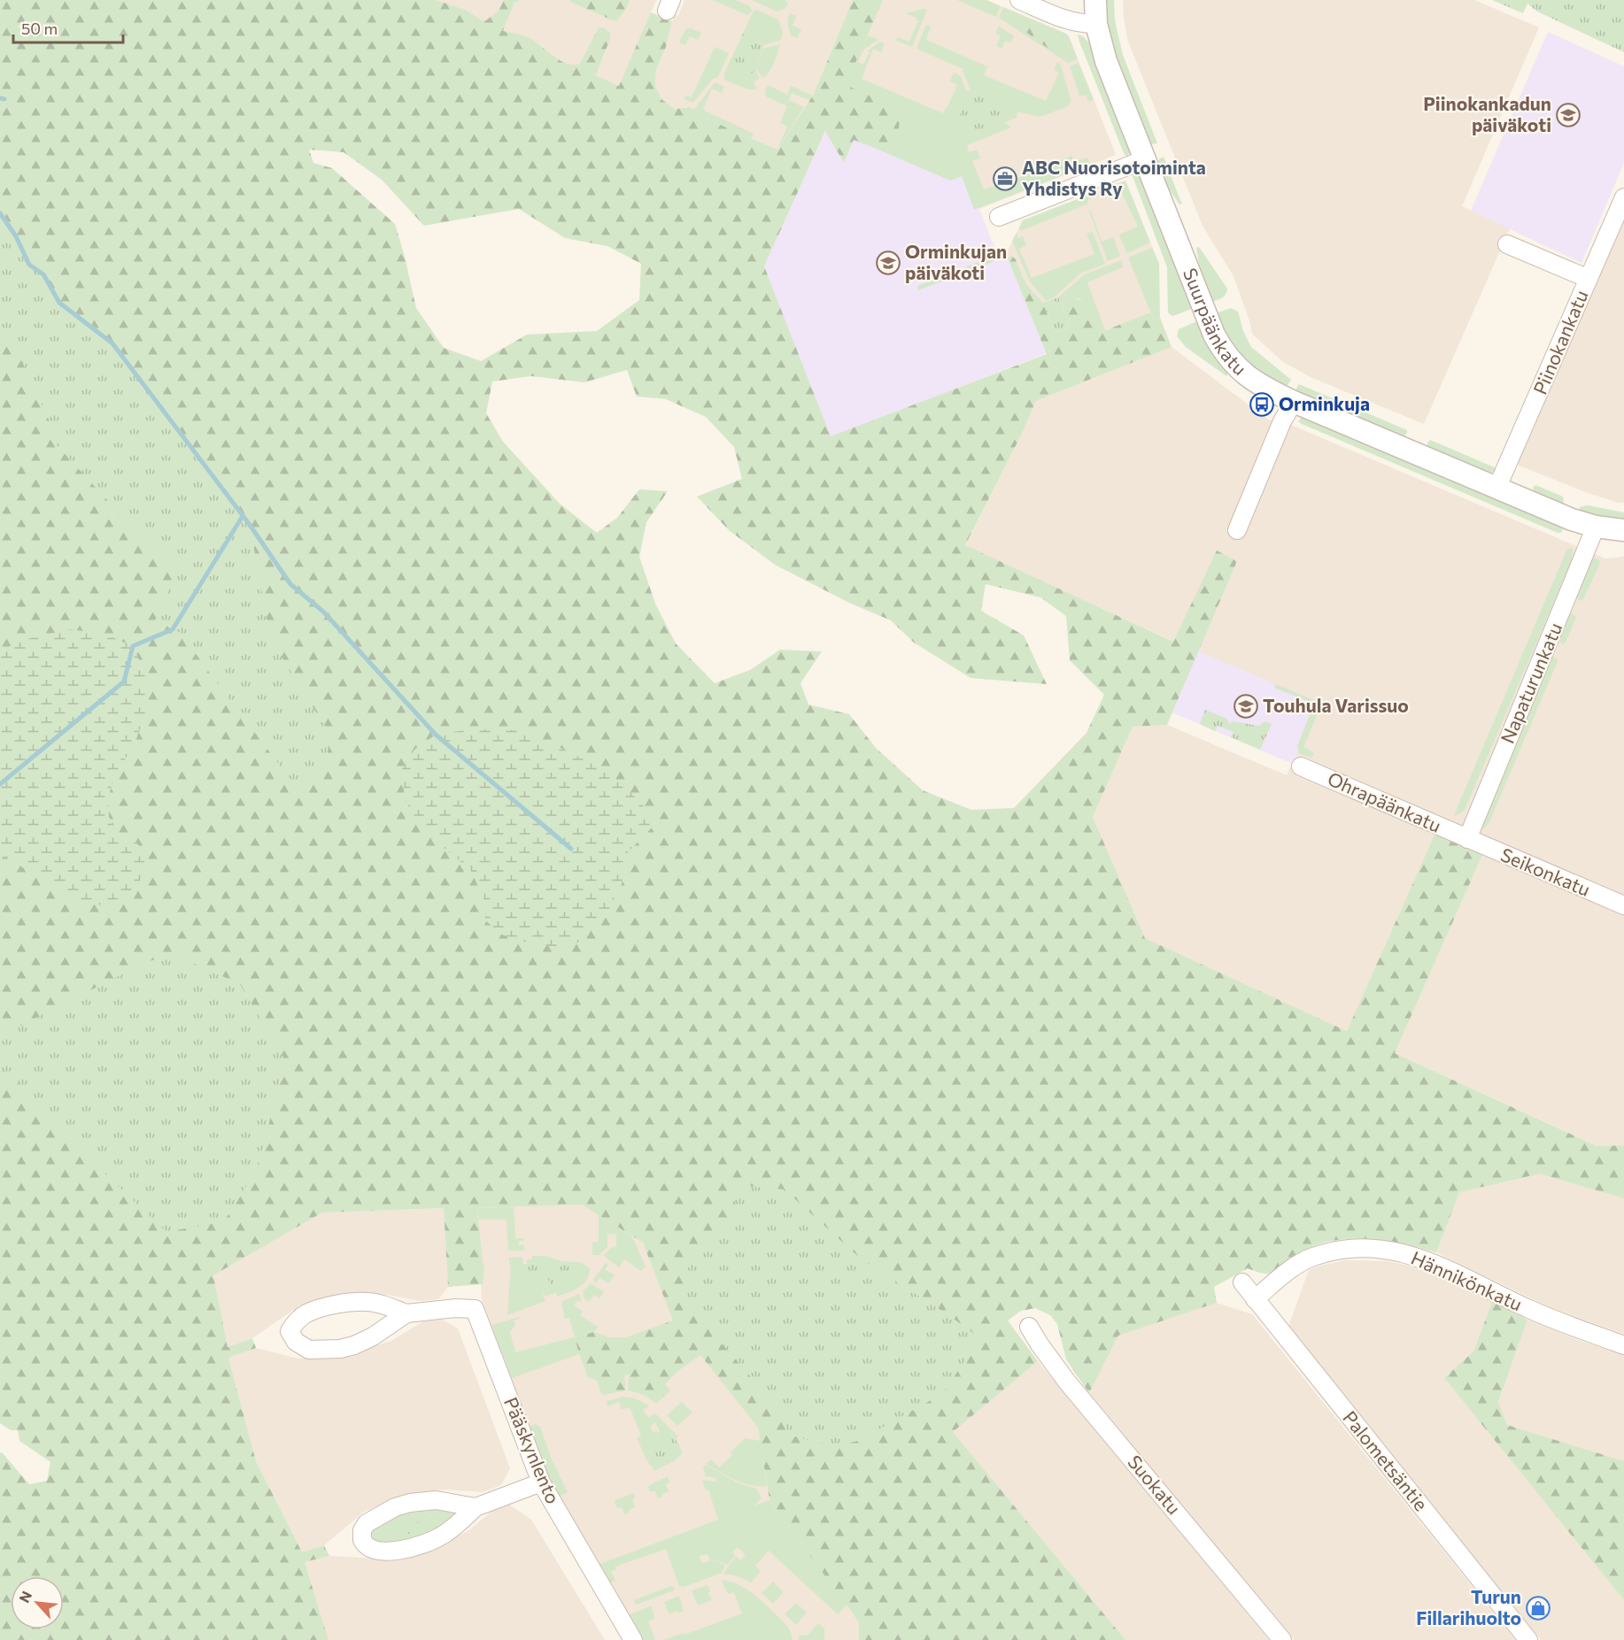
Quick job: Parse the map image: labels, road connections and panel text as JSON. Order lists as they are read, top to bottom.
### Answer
{
  "streets": {
    "street": [
      "Suurpäänkatu",
      "Piinokankatu",
      "Napaturunkatu",
      "Ohrapäänkatu",
      "Seikonkatu",
      "Hännikönkatu",
      "Pääskynlento",
      "Palometsäntie",
      "Suokatu"
    ]
  },
  "crossings": [
    ["Suurpäänkatu", "Piinokankatu"],
    ["Suurpäänkatu", "Napaturunkatu"],
    ["Napaturunkatu", "Ohrapäänkatu"],
    ["Napaturunkatu", "Seikonkatu"],
    ["Ohrapäänkatu", "Seikonkatu"],
    ["Hännikönkatu", "Palometsäntie"]
  ],
  "places": {
    "school or university": ["Piinokankadun päiväkoti", "Orminkujan päiväkoti", "Touhula Varissuo"],
    "office": ["ABC Nuorisotoiminta Yhdistys Ry"],
    "bus stop": ["Orminkuja"],
    "shop": ["Turun Fillarihuolto"]
  },
  "scale_bar": "50 m",
  "north": "top left"
}
